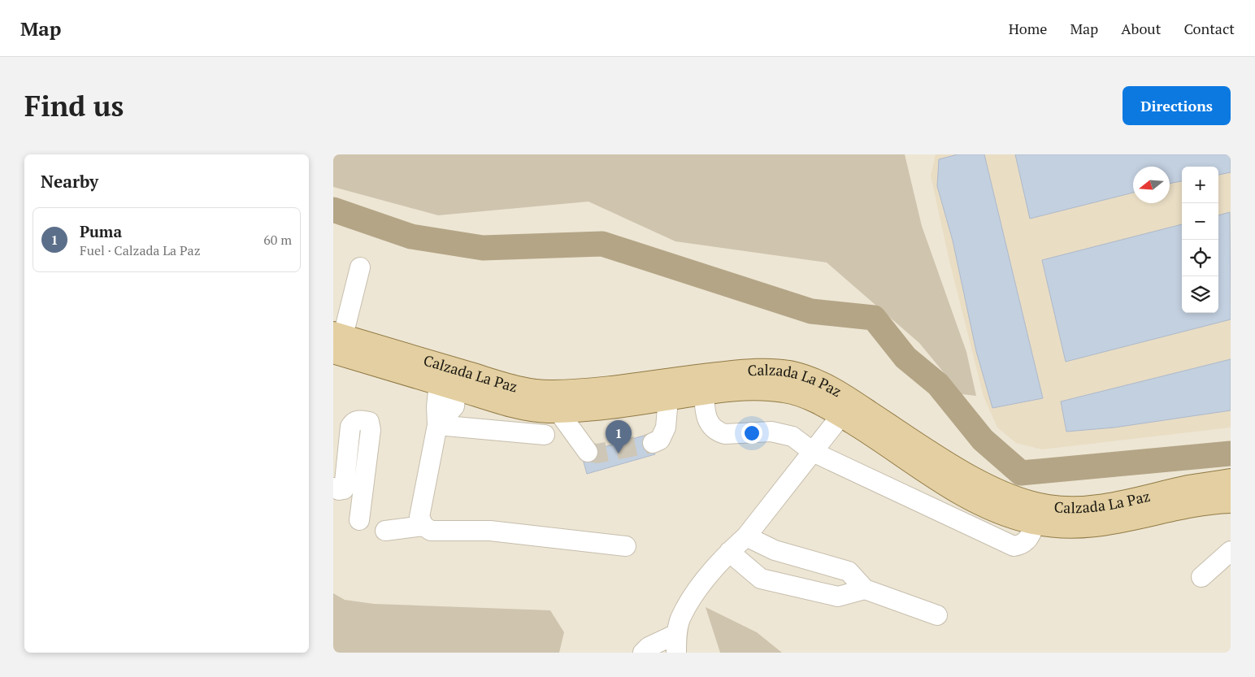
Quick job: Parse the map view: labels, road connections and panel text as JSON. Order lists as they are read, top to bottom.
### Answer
{
  "streets": {
    "main road": ["Calzada La Paz"]
  },
  "north": "left",
  "page": {
    "header": "Map",
    "nav": [
      "Home",
      "Map",
      "About",
      "Contact"
    ],
    "buttons": "Directions",
    "title": "Find us",
    "heading": "Nearby",
    "map_buttons": ["+", "−"],
    "list": [
      {
        "mark": "1",
        "name": "Puma",
        "note": "Fuel · Calzada La Paz",
        "value": "60 m"
      }
    ],
    "pins": "1"
  }
}
